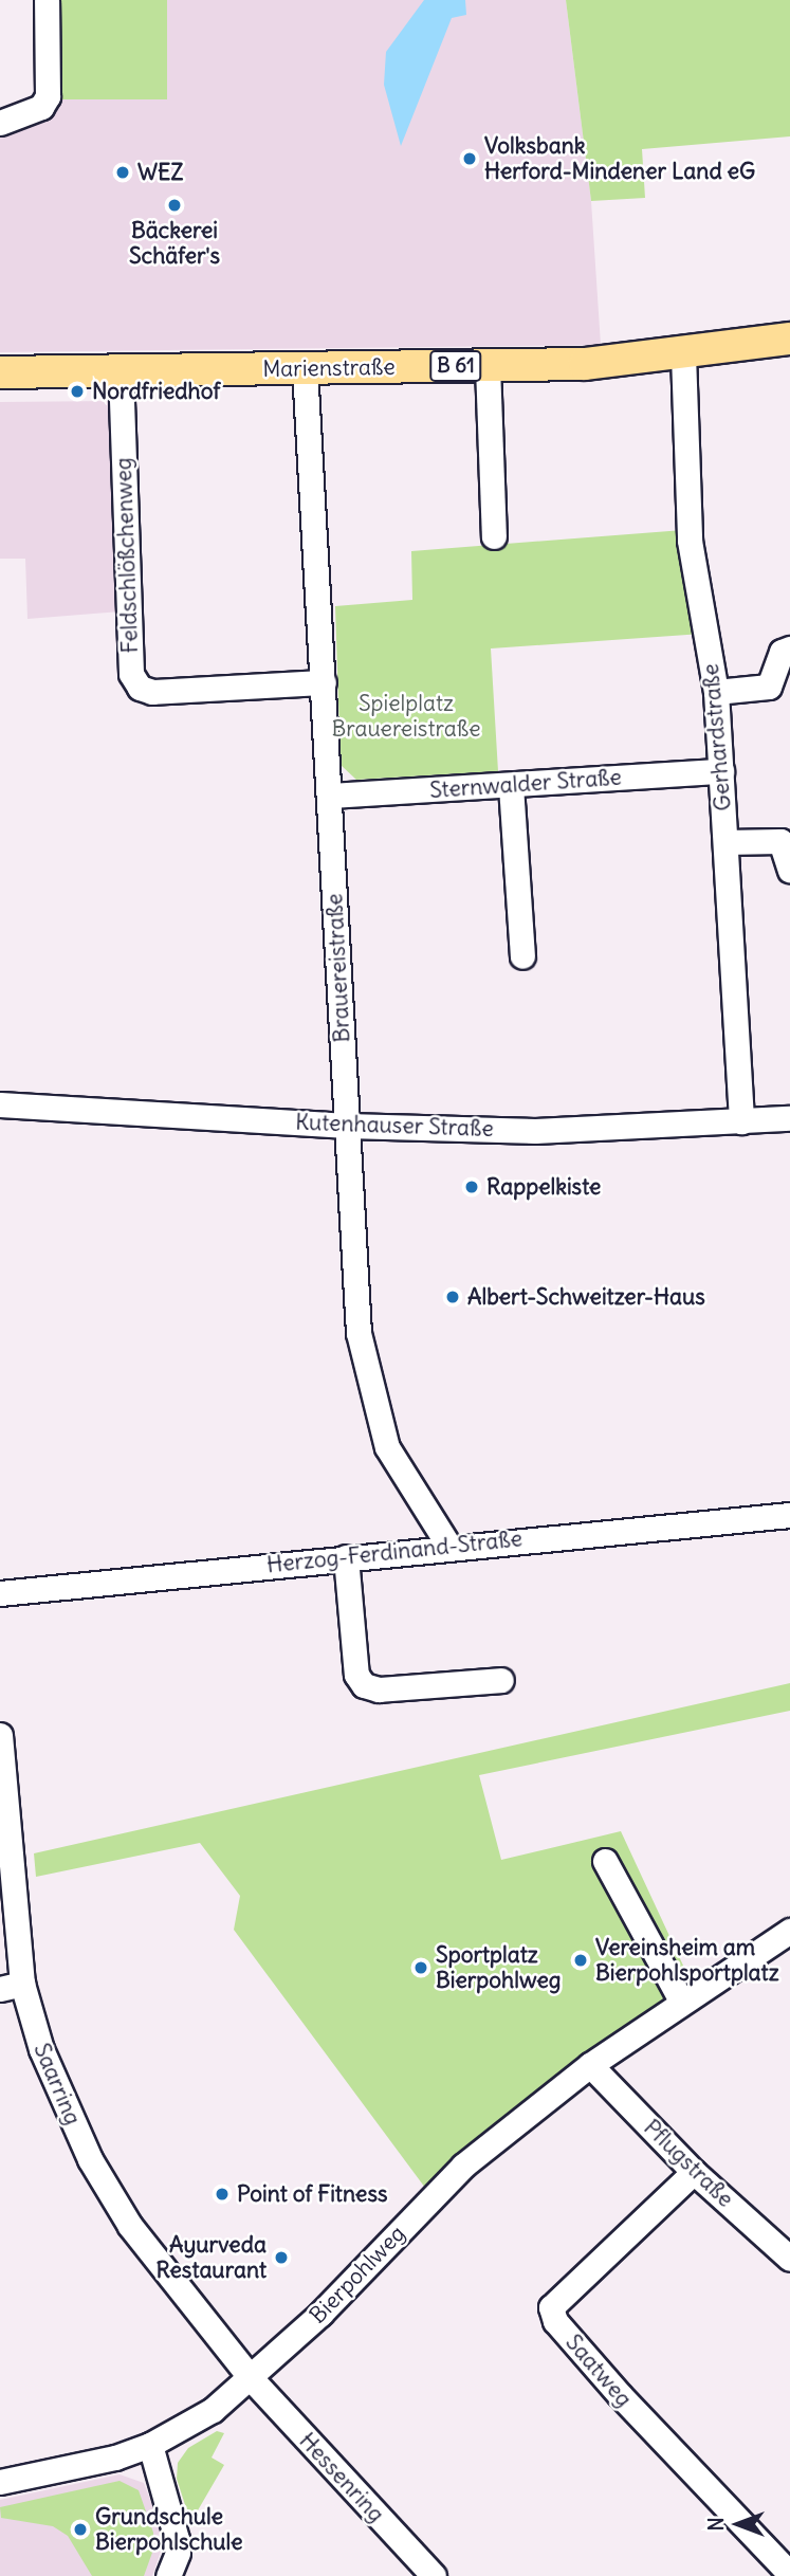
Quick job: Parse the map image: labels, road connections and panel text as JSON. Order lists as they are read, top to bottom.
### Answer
{
  "streets": {
    "main road": ["B 61", "Marienstraße"],
    "street": [
      "Feldschlößchenweg",
      "Gerhardstraße",
      "Sternwalder Straße",
      "Brauereistraße",
      "Kutenhauser Straße",
      "Herzog-Ferdinand-Straße",
      "Saarring",
      "Pflugstraße",
      "Bierpohlweg",
      "Saatweg",
      "Hessenring"
    ]
  },
  "crossings": [
    ["Marienstraße", "Feldschlößchenweg"],
    ["Marienstraße", "Gerhardstraße"],
    ["Marienstraße", "Brauereistraße"],
    ["Feldschlößchenweg", "Brauereistraße"],
    ["Gerhardstraße", "Sternwalder Straße"],
    ["Gerhardstraße", "Kutenhauser Straße"],
    ["Sternwalder Straße", "Brauereistraße"],
    ["Brauereistraße", "Kutenhauser Straße"],
    ["Brauereistraße", "Herzog-Ferdinand-Straße"],
    ["Saarring", "Bierpohlweg"],
    ["Saarring", "Hessenring"],
    ["Pflugstraße", "Bierpohlweg"],
    ["Pflugstraße", "Saatweg"],
    ["Bierpohlweg", "Hessenring"]
  ],
  "parks": ["Spielplatz Brauereistraße"],
  "places": [
    "Volksbank Herford-Mindener Land eG",
    "WEZ",
    "Bäckerei Schäfer's",
    "Nordfriedhof",
    "Rappelkiste",
    "Albert-Schweitzer-Haus",
    "Vereinsheim am Bierpohlsportplatz",
    "Sportplatz Bierpohlweg",
    "Point of Fitness",
    "Ayurveda Restaurant",
    "Grundschule Bierpohlschule"
  ],
  "north": "left"
}
